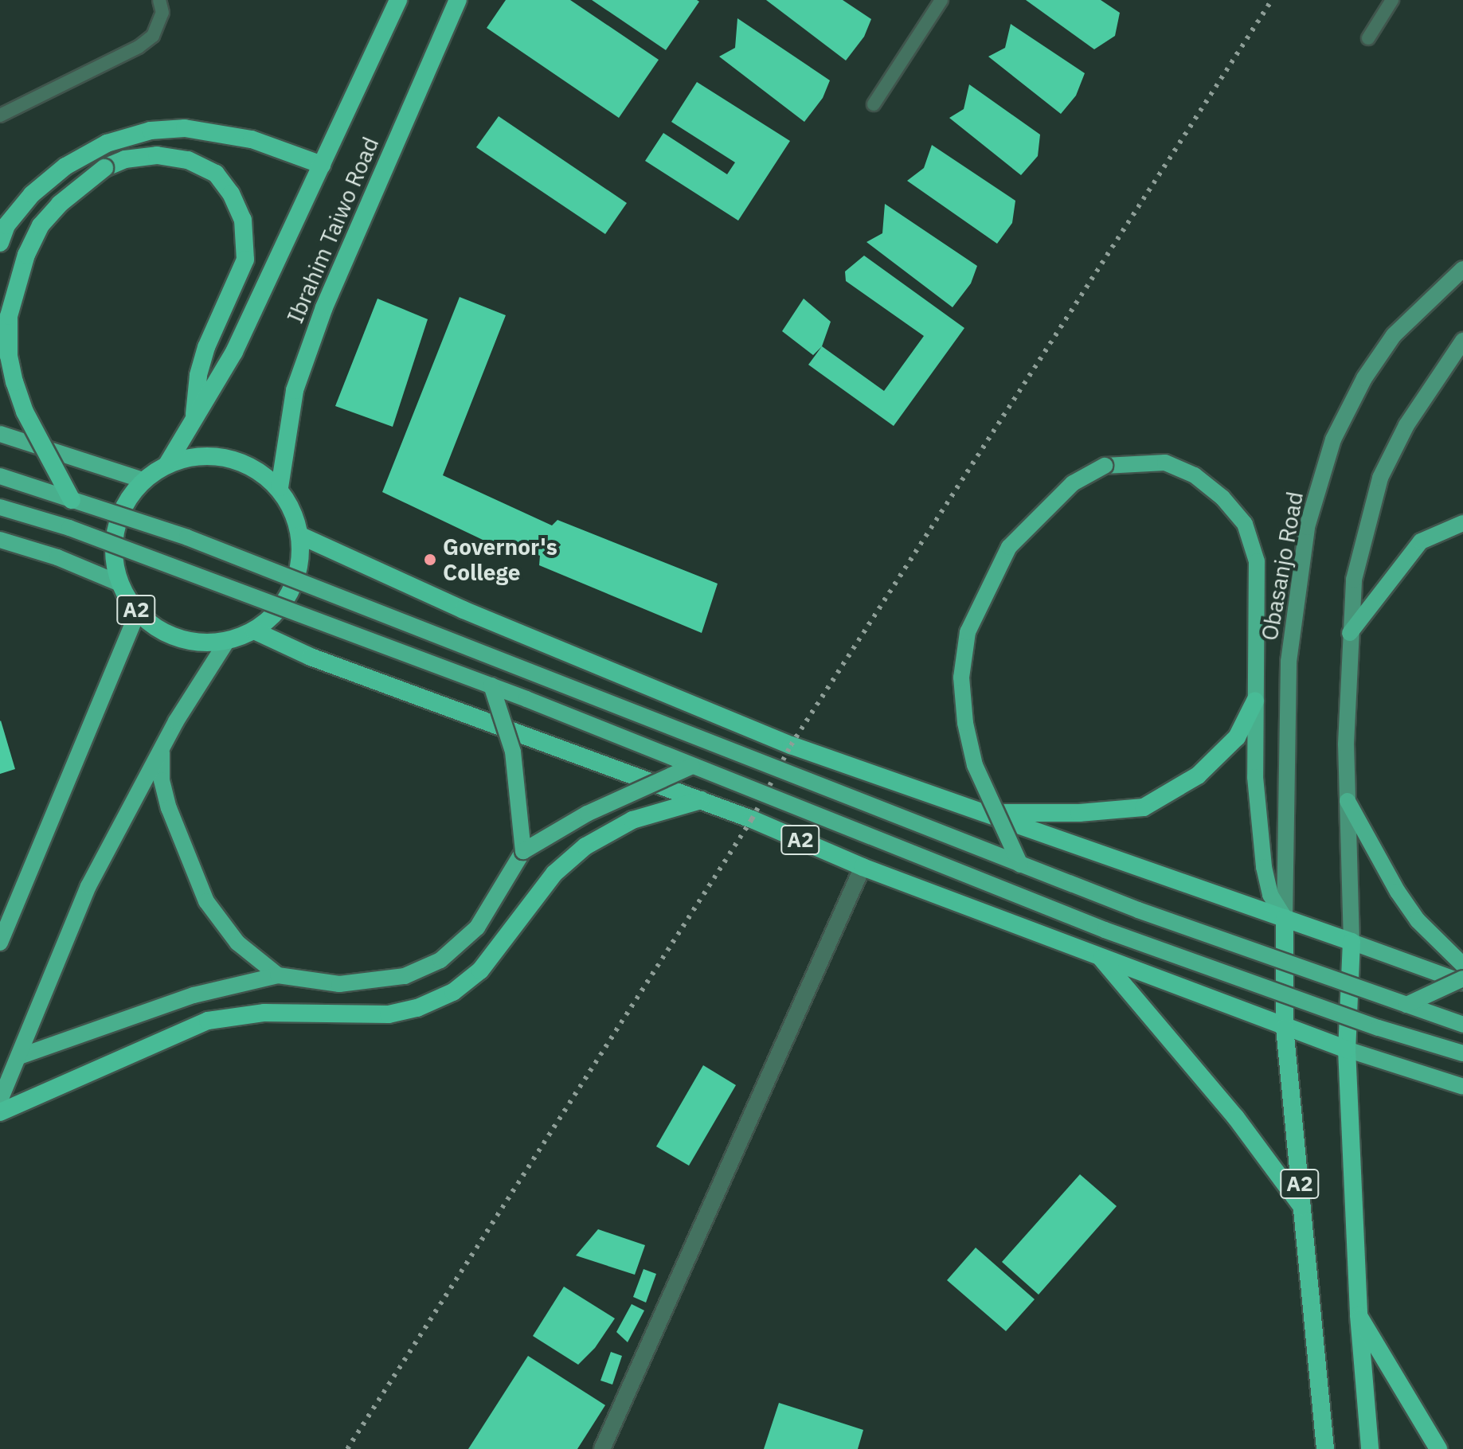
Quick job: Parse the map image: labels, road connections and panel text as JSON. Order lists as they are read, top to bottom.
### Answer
{
  "streets": {
    "highway": ["Ibrahim Taiwo Road", "A2"],
    "main road": ["Obasanjo Road"]
  },
  "crossings": [
    ["Ibrahim Taiwo Road", "A2"],
    ["Obasanjo Road", "A2"]
  ],
  "places": ["Governor's College"]
}
